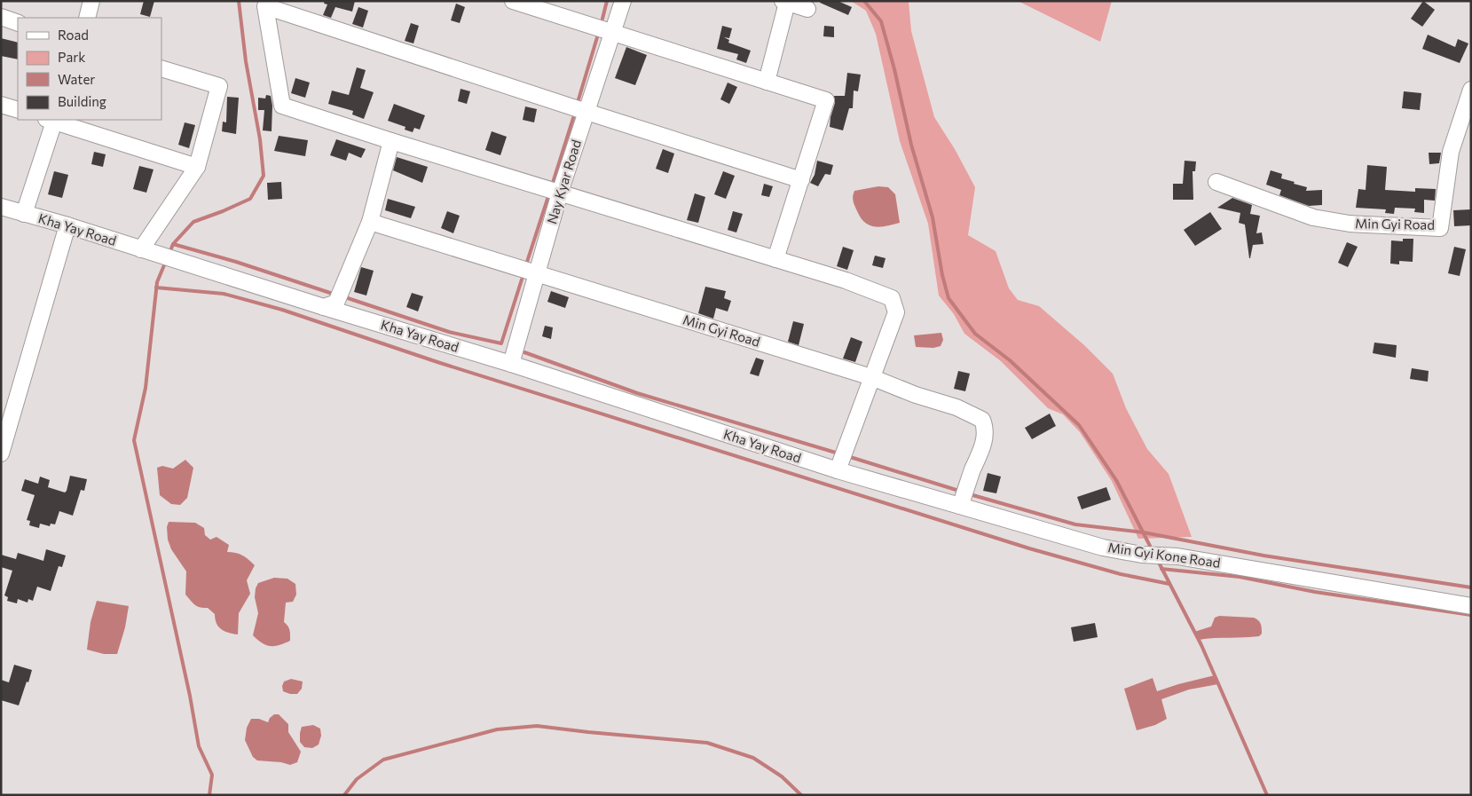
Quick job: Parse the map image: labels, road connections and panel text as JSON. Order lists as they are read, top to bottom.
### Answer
{
  "streets": {
    "street": [
      "Nay Kyar Road",
      "Min Gyi Road",
      "Kha Yay Road",
      "Min Gyi Kone Road"
    ]
  },
  "crossings": [
    ["Nay Kyar Road", "Min Gyi Road"],
    ["Nay Kyar Road", "Kha Yay Road"],
    ["Min Gyi Road", "Min Gyi Kone Road"],
    ["Kha Yay Road", "Min Gyi Kone Road"]
  ],
  "legend": [
    "Road",
    "Park",
    "Water",
    "Building"
  ]
}
